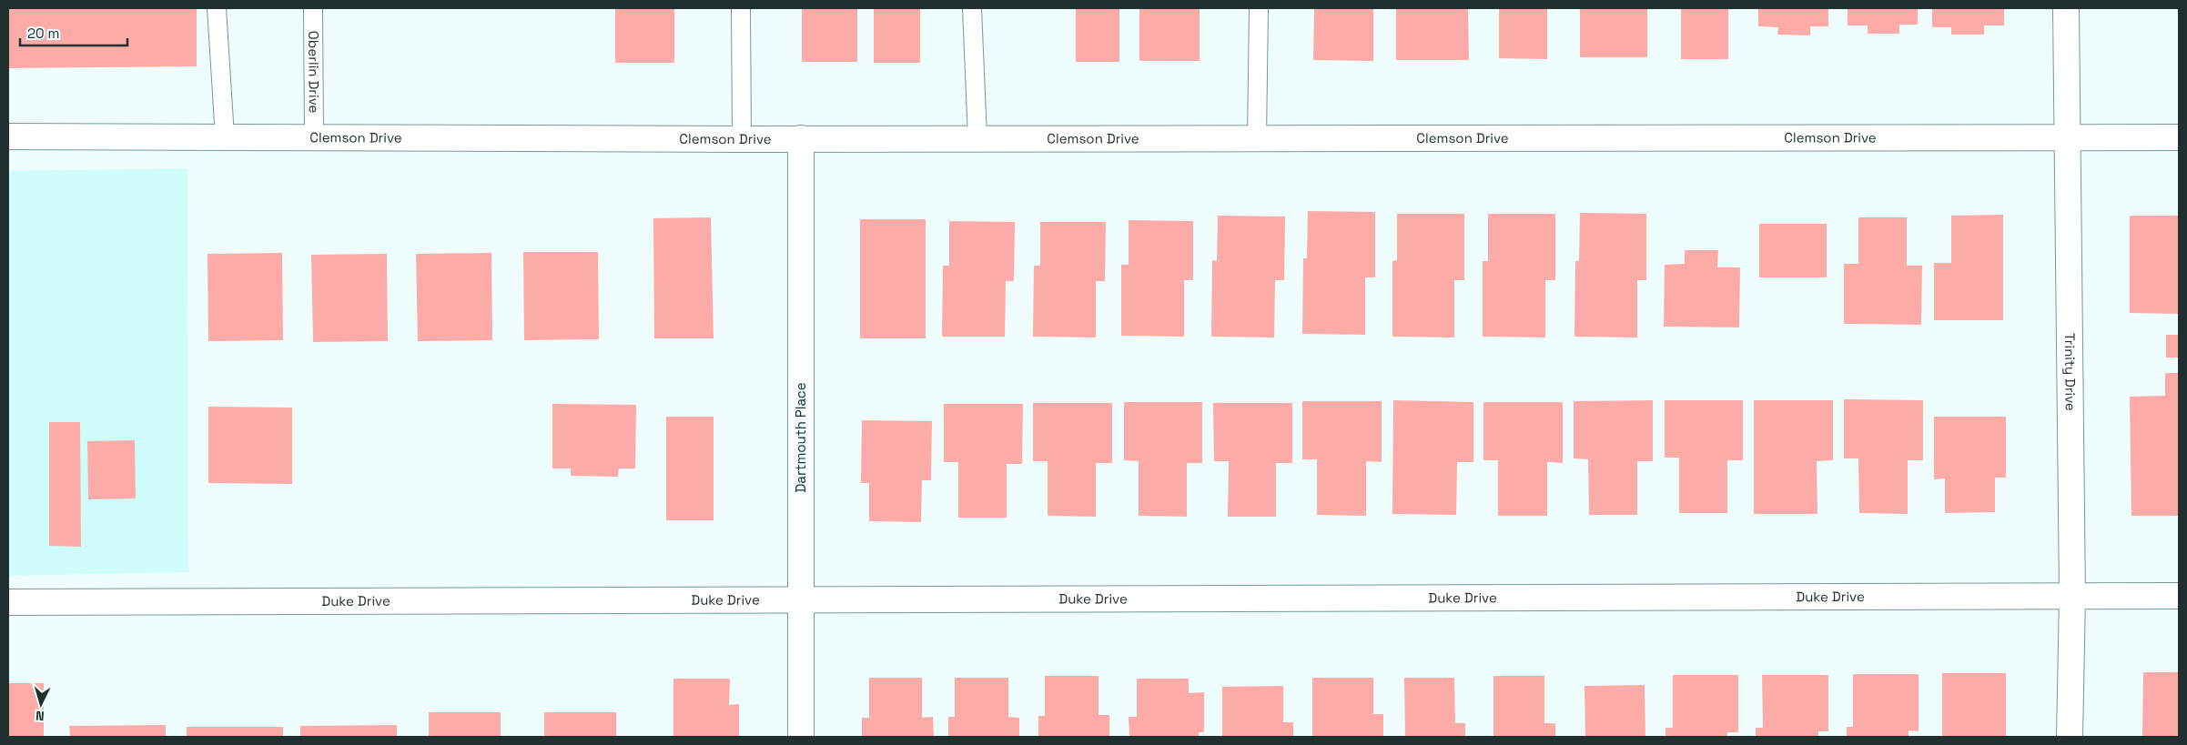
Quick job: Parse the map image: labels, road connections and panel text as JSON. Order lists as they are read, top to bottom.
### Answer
{
  "streets": {
    "street": [
      "Clemson Drive",
      "Trinity Drive",
      "Dartmouth Place",
      "Duke Drive"
    ],
    "lane": ["Oberlin Drive"]
  },
  "crossings": [
    ["Oberlin Drive", "Clemson Drive"],
    ["Clemson Drive", "Trinity Drive"],
    ["Clemson Drive", "Dartmouth Place"],
    ["Trinity Drive", "Duke Drive"],
    ["Dartmouth Place", "Duke Drive"]
  ],
  "scale_bar": "20 m",
  "north": "bottom"
}
